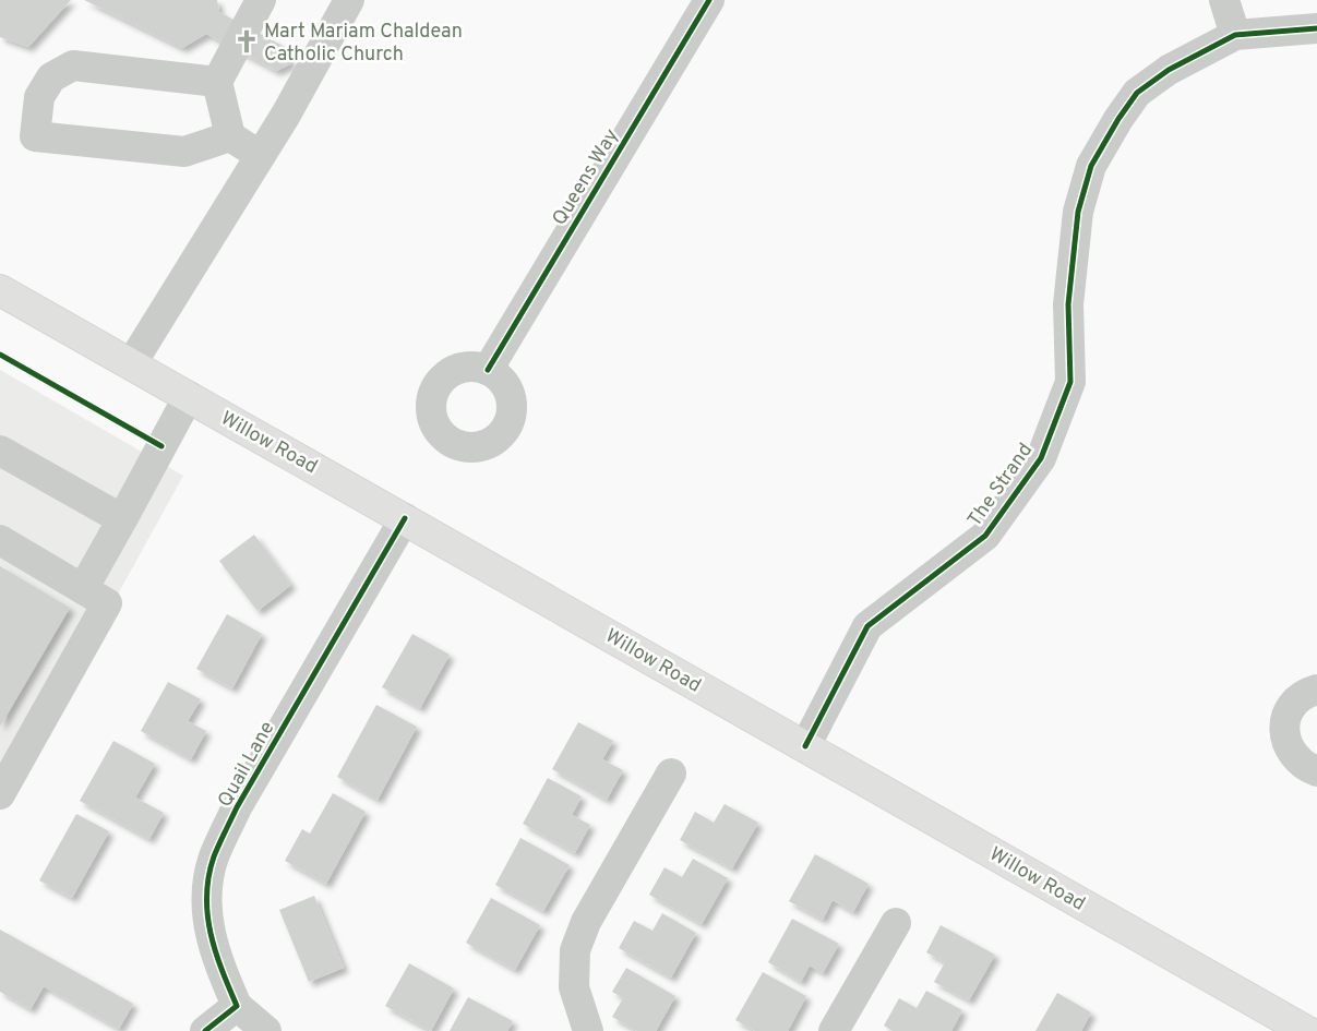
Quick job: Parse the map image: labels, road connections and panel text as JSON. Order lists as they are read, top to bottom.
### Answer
{
  "streets": {
    "main road": ["Willow Road"],
    "street": ["Queens Way", "The Strand", "Quail Lane"]
  },
  "crossings": [
    ["Willow Road", "The Strand"],
    ["Willow Road", "Quail Lane"]
  ],
  "places": {
    "church": ["Mart Mariam Chaldean Catholic Church"]
  }
}
